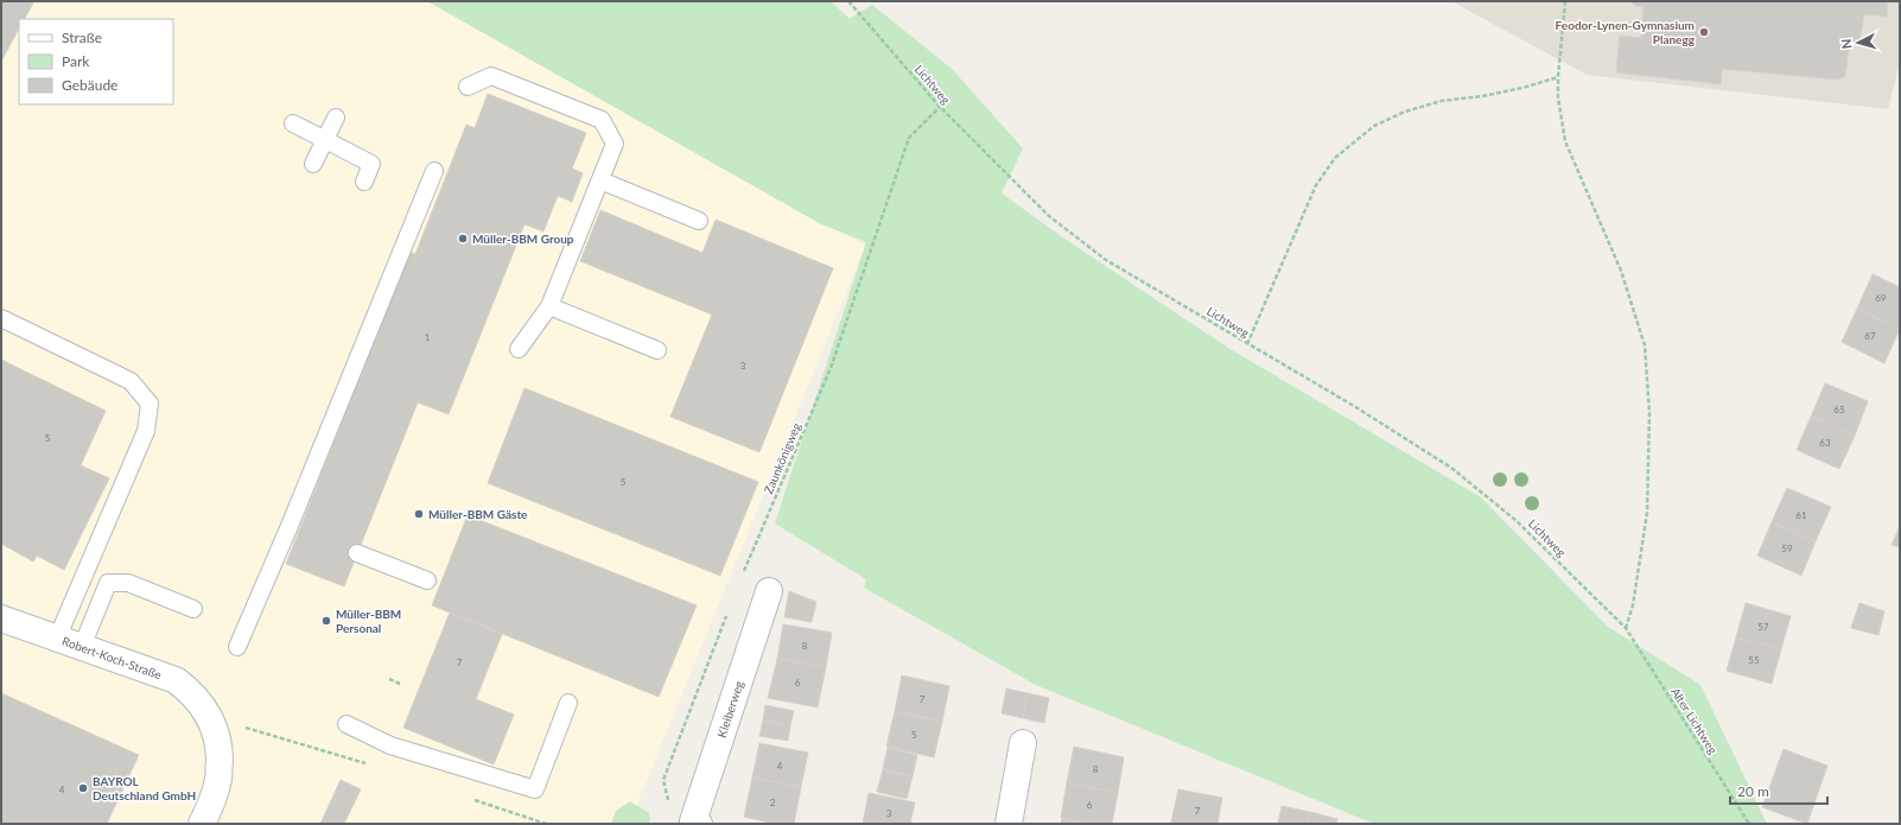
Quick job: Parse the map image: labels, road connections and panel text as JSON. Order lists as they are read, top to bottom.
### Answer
{
  "streets": {
    "street": ["Robert-Koch-Straße", "Kleiberweg"],
    "path": ["Lichtweg", "Zaunkönigweg", "Alter Lichtweg"]
  },
  "crossings": [
    ["Lichtweg", "Zaunkönigweg"],
    ["Lichtweg", "Alter Lichtweg"]
  ],
  "places": [
    "Feodor-Lynen-Gymnasium Planegg",
    "Müller-BBM Group",
    "Müller-BBM Gäste",
    "Müller-BBM Personal",
    "BAYROL Deutschland GmbH"
  ],
  "house_numbers": [
    "69",
    "67",
    "1",
    "3",
    "65",
    "5",
    "63",
    "5",
    "61",
    "59",
    "57",
    "8",
    "55",
    "7",
    "6",
    "7",
    "5",
    "4",
    "8",
    "4",
    "2",
    "6",
    "7",
    "3"
  ],
  "legend": ["Straße", "Park", "Gebäude"],
  "scale_bar": "20 m",
  "north": "left"
}
